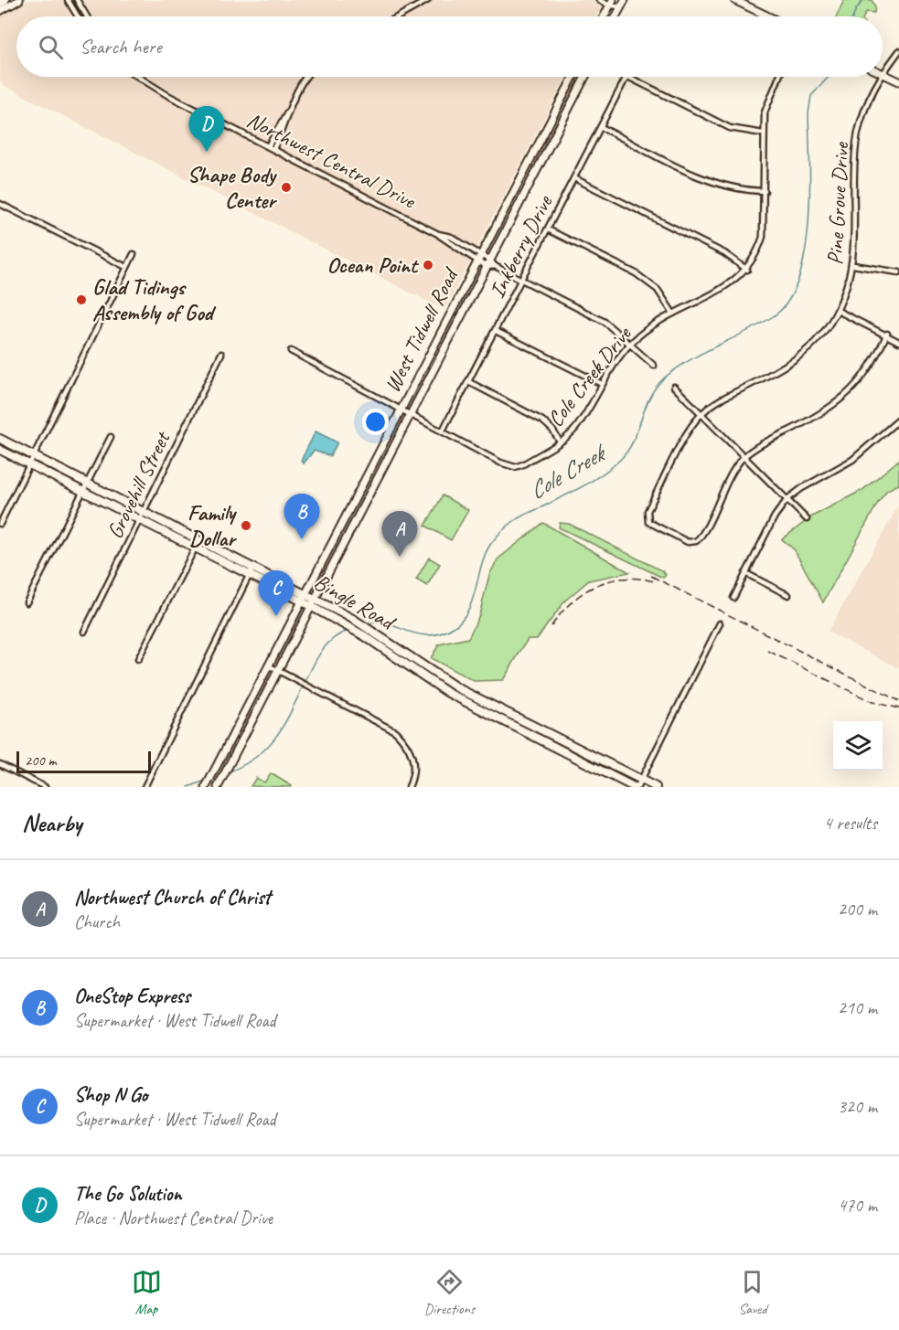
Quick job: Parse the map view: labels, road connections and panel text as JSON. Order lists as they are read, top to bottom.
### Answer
{
  "streets": {
    "main road": ["West Tidwell Road", "Bingle Road"],
    "street": [
      "Northwest Central Drive",
      "Pine Grove Drive",
      "Inkberry Drive",
      "Cole Creek Drive",
      "Grovehill Street"
    ]
  },
  "crossings": [
    ["Northwest Central Drive", "Inkberry Drive"],
    ["Northwest Central Drive", "West Tidwell Road"],
    ["Northwest Central Drive", "Cole Creek Drive"],
    ["Inkberry Drive", "Cole Creek Drive"],
    ["West Tidwell Road", "Bingle Road"],
    ["Grovehill Street", "Bingle Road"]
  ],
  "water": ["Cole Creek"],
  "places": [
    "Shape Body Center",
    "Ocean Point",
    "Glad Tidings Assembly of God",
    "Family Dollar"
  ],
  "scale_bar": "200 m",
  "page": {
    "search": "Search here",
    "pins": [
      "D",
      "B",
      "A",
      "C"
    ],
    "scale": "200 m",
    "heading": ["Nearby", "4 results"],
    "list": [
      {
        "mark": "A",
        "name": "Northwest Church of Christ",
        "note": "Church",
        "value": "200 m"
      },
      {
        "mark": "B",
        "name": "OneStop Express",
        "note": "Supermarket · West Tidwell Road",
        "value": "210 m"
      },
      {
        "mark": "C",
        "name": "Shop N Go",
        "note": "Supermarket · West Tidwell Road",
        "value": "320 m"
      },
      {
        "mark": "D",
        "name": "The Go Solution",
        "note": "Place · Northwest Central Drive",
        "value": "470 m"
      }
    ],
    "nav": ["Map", "Directions", "Saved"]
  }
}
